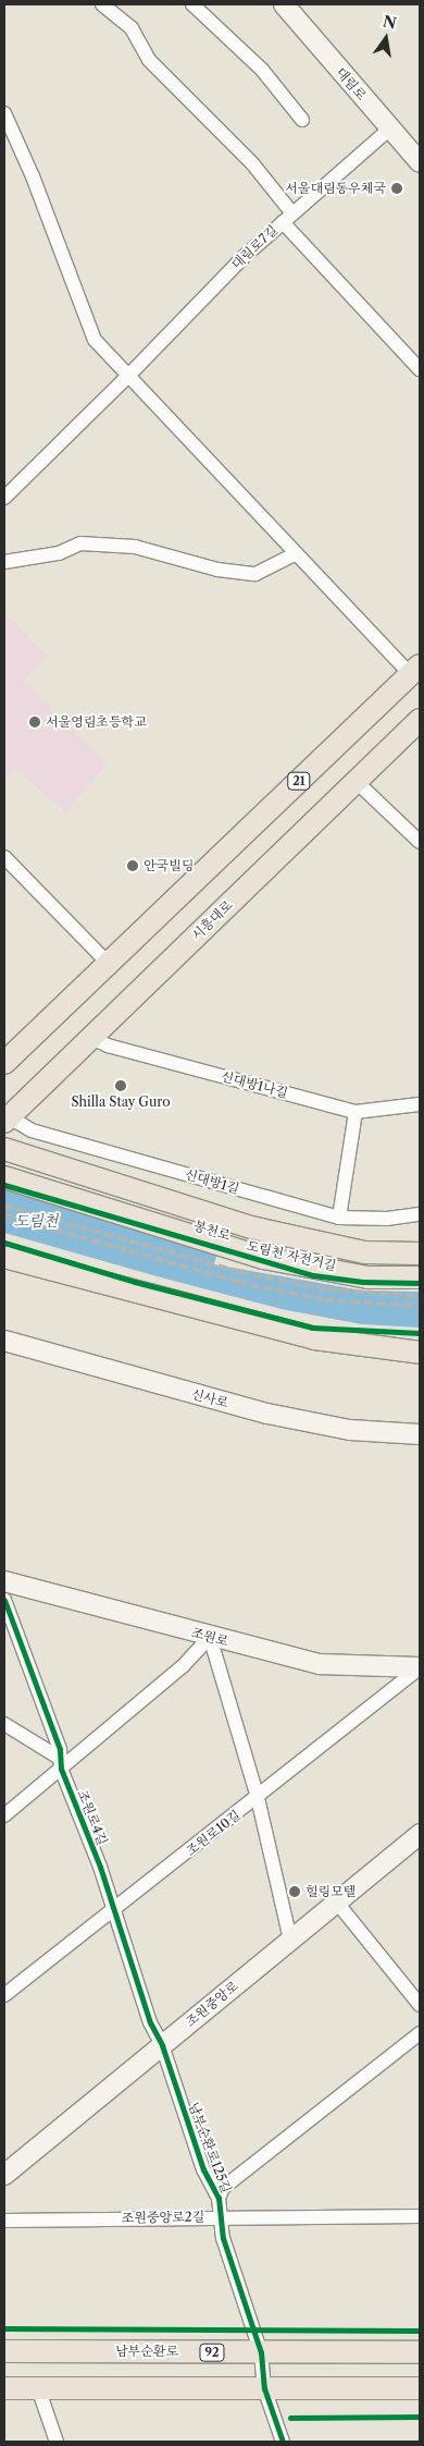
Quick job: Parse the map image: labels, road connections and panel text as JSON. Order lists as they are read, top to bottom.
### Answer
{
  "streets": {
    "main road": [
      "21",
      "시흥대로",
      "봉천로",
      "남부순환로",
      "92"
    ],
    "street": [
      "대림로",
      "대림로7길",
      "신대방1나길",
      "신대방1길",
      "신사로",
      "조원로",
      "조원로4길",
      "조원로10길",
      "조원중앙로",
      "남부순환로125길",
      "조원중앙로2길"
    ],
    "cycle path": ["도림천 자전거길"]
  },
  "crossings": [
    ["대림로", "대림로7길"],
    ["시흥대로", "신대방1나길"],
    ["시흥대로", "신대방1길"],
    ["조원로", "조원로10길"],
    ["조원로4길", "조원로10길"],
    ["조원로4길", "조원중앙로"],
    ["조원로4길", "남부순환로125길"],
    ["조원중앙로", "남부순환로125길"],
    ["남부순환로125길", "조원중앙로2길"],
    ["남부순환로125길", "남부순환로"]
  ],
  "water": ["도림천"],
  "places": [
    "서울대림동우체국",
    "서울영림초등학교",
    "안국빌딩",
    "Shilla Stay Guro",
    "힐링모텔"
  ],
  "north": "top"
}
